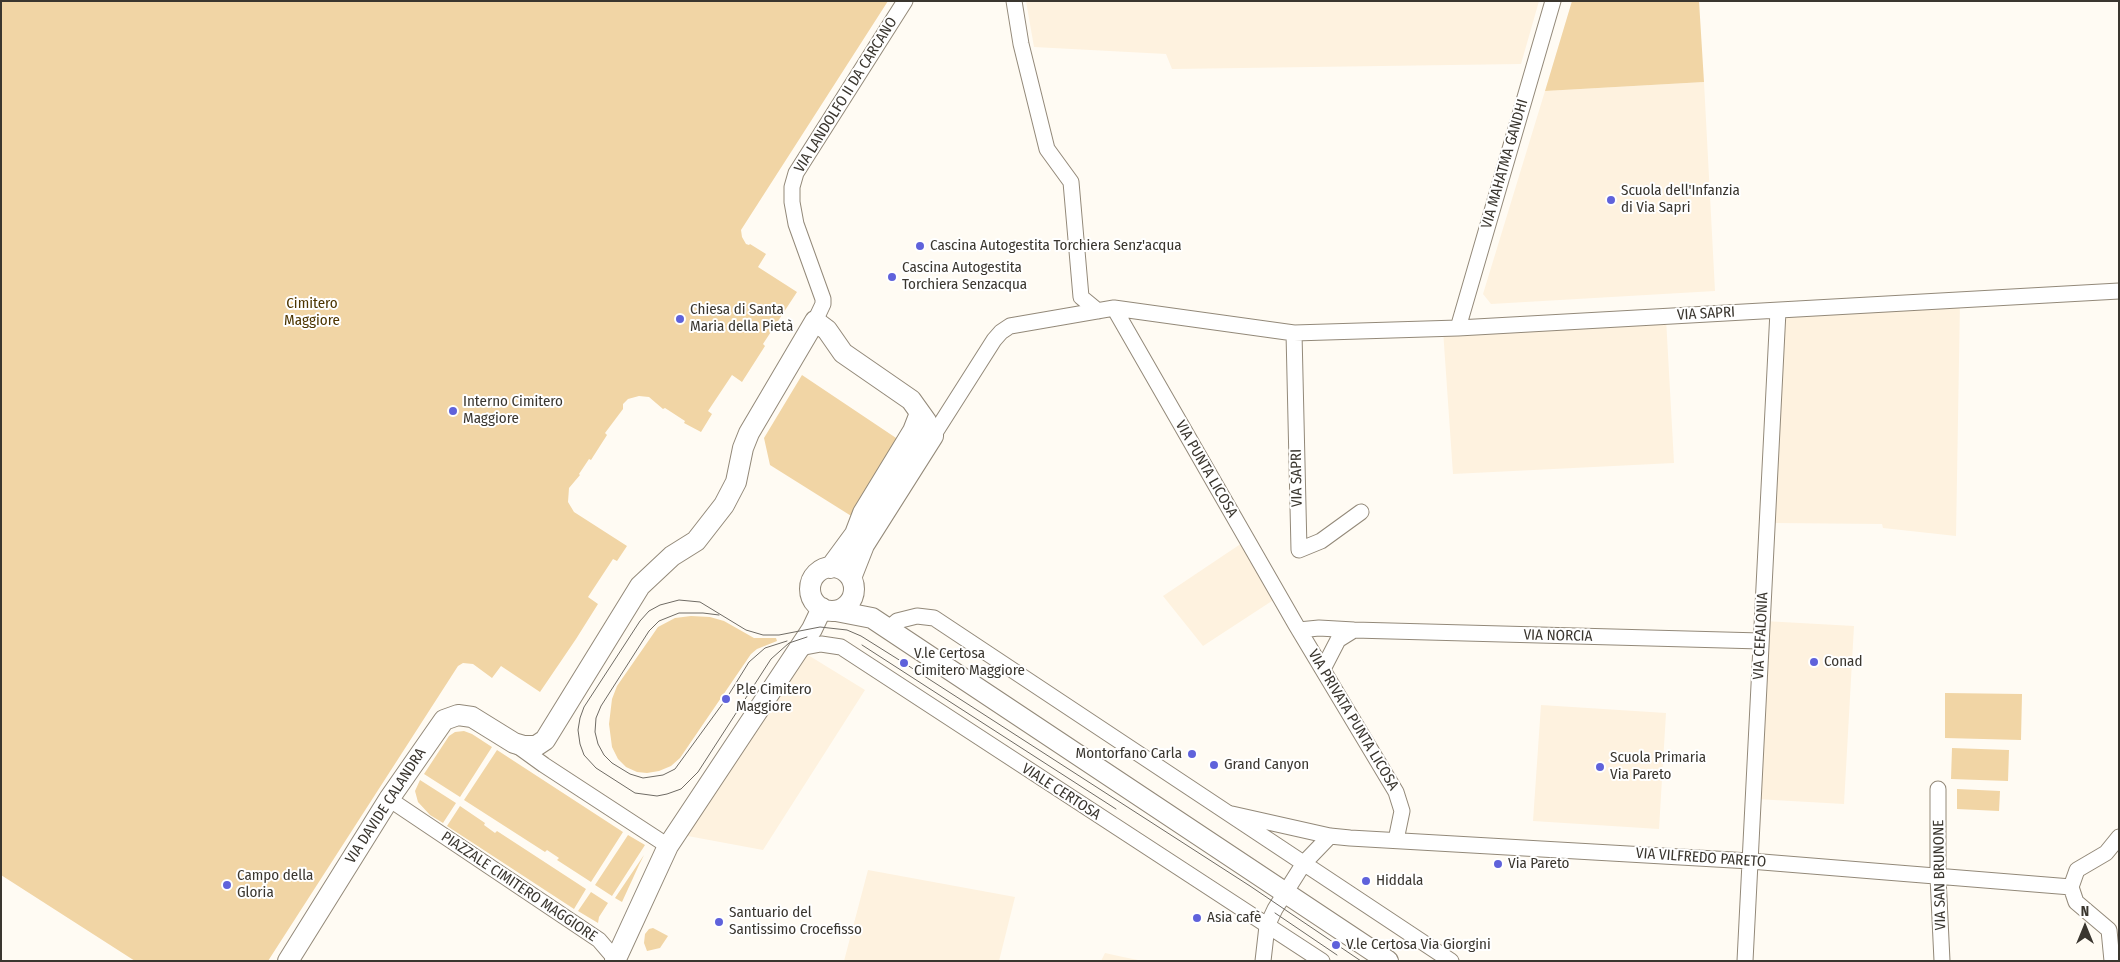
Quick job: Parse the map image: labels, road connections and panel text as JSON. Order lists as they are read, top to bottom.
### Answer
{
  "streets": {
    "main road": ["VIA DAVIDE CALANDRA", "PIAZZALE CIMITERO MAGGIORE"],
    "street": [
      "VIA LANDOLFO II DA CARCANO",
      "VIA MAHATMA GANDHI",
      "VIA SAPRI",
      "VIA PUNTA LICOSA",
      "VIA NORCIA",
      "VIA CEFALONIA",
      "VIA PRIVATA PUNTA LICOSA",
      "VIALE CERTOSA",
      "VIA VILFREDO PARETO",
      "VIA SAN BRUNONE"
    ]
  },
  "crossings": [
    ["VIA MAHATMA GANDHI", "VIA SAPRI"],
    ["VIA SAPRI", "VIA PUNTA LICOSA"],
    ["VIA SAPRI", "VIA CEFALONIA"],
    ["VIA PUNTA LICOSA", "VIA NORCIA"],
    ["VIA PUNTA LICOSA", "VIA PRIVATA PUNTA LICOSA"],
    ["VIA NORCIA", "VIA CEFALONIA"],
    ["VIA NORCIA", "VIA PRIVATA PUNTA LICOSA"],
    ["VIA CEFALONIA", "VIA VILFREDO PARETO"],
    ["VIA PRIVATA PUNTA LICOSA", "VIA VILFREDO PARETO"],
    ["VIALE CERTOSA", "PIAZZALE CIMITERO MAGGIORE"],
    ["VIA DAVIDE CALANDRA", "PIAZZALE CIMITERO MAGGIORE"],
    ["VIA VILFREDO PARETO", "VIA SAN BRUNONE"]
  ],
  "parks": ["Cimitero Maggiore"],
  "places": [
    "Scuola dell'Infanzia di Via Sapri",
    "Cascina Autogestita Torchiera Senz'acqua",
    "Cascina Autogestita Torchiera Senzacqua",
    "Chiesa di Santa Maria della Pietà",
    "Interno Cimitero Maggiore",
    "Conad",
    "V.le Certosa Cimitero Maggiore",
    "P.le Cimitero Maggiore",
    "Montorfano Carla",
    "Grand Canyon",
    "Scuola Primaria Via Pareto",
    "Via Pareto",
    "Hiddala",
    "Campo della Gloria",
    "Asia cafè",
    "Santuario del Santissimo Crocefisso",
    "V.le Certosa Via Giorgini"
  ],
  "north": "top"
}
